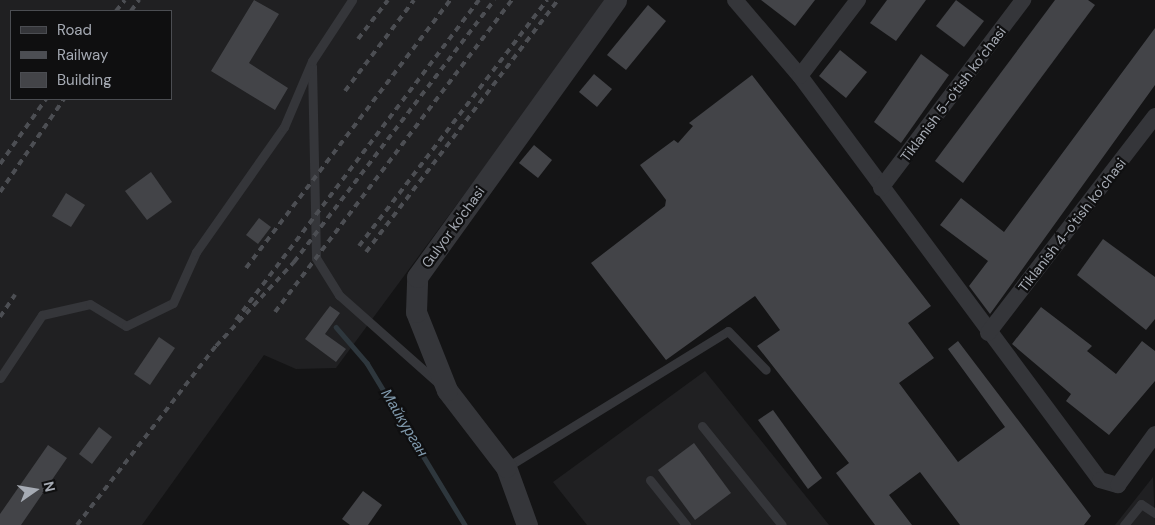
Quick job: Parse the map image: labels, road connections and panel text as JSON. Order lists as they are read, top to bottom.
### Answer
{
  "streets": {
    "street": ["Tiklanish 5-o'tish ko‘chasi", "Tiklanish 4-o'tish ko‘chasi", "Gulyor ko'chasi"]
  },
  "water": ["Майкурган"],
  "legend": ["Road", "Railway", "Building"],
  "north": "right"
}
